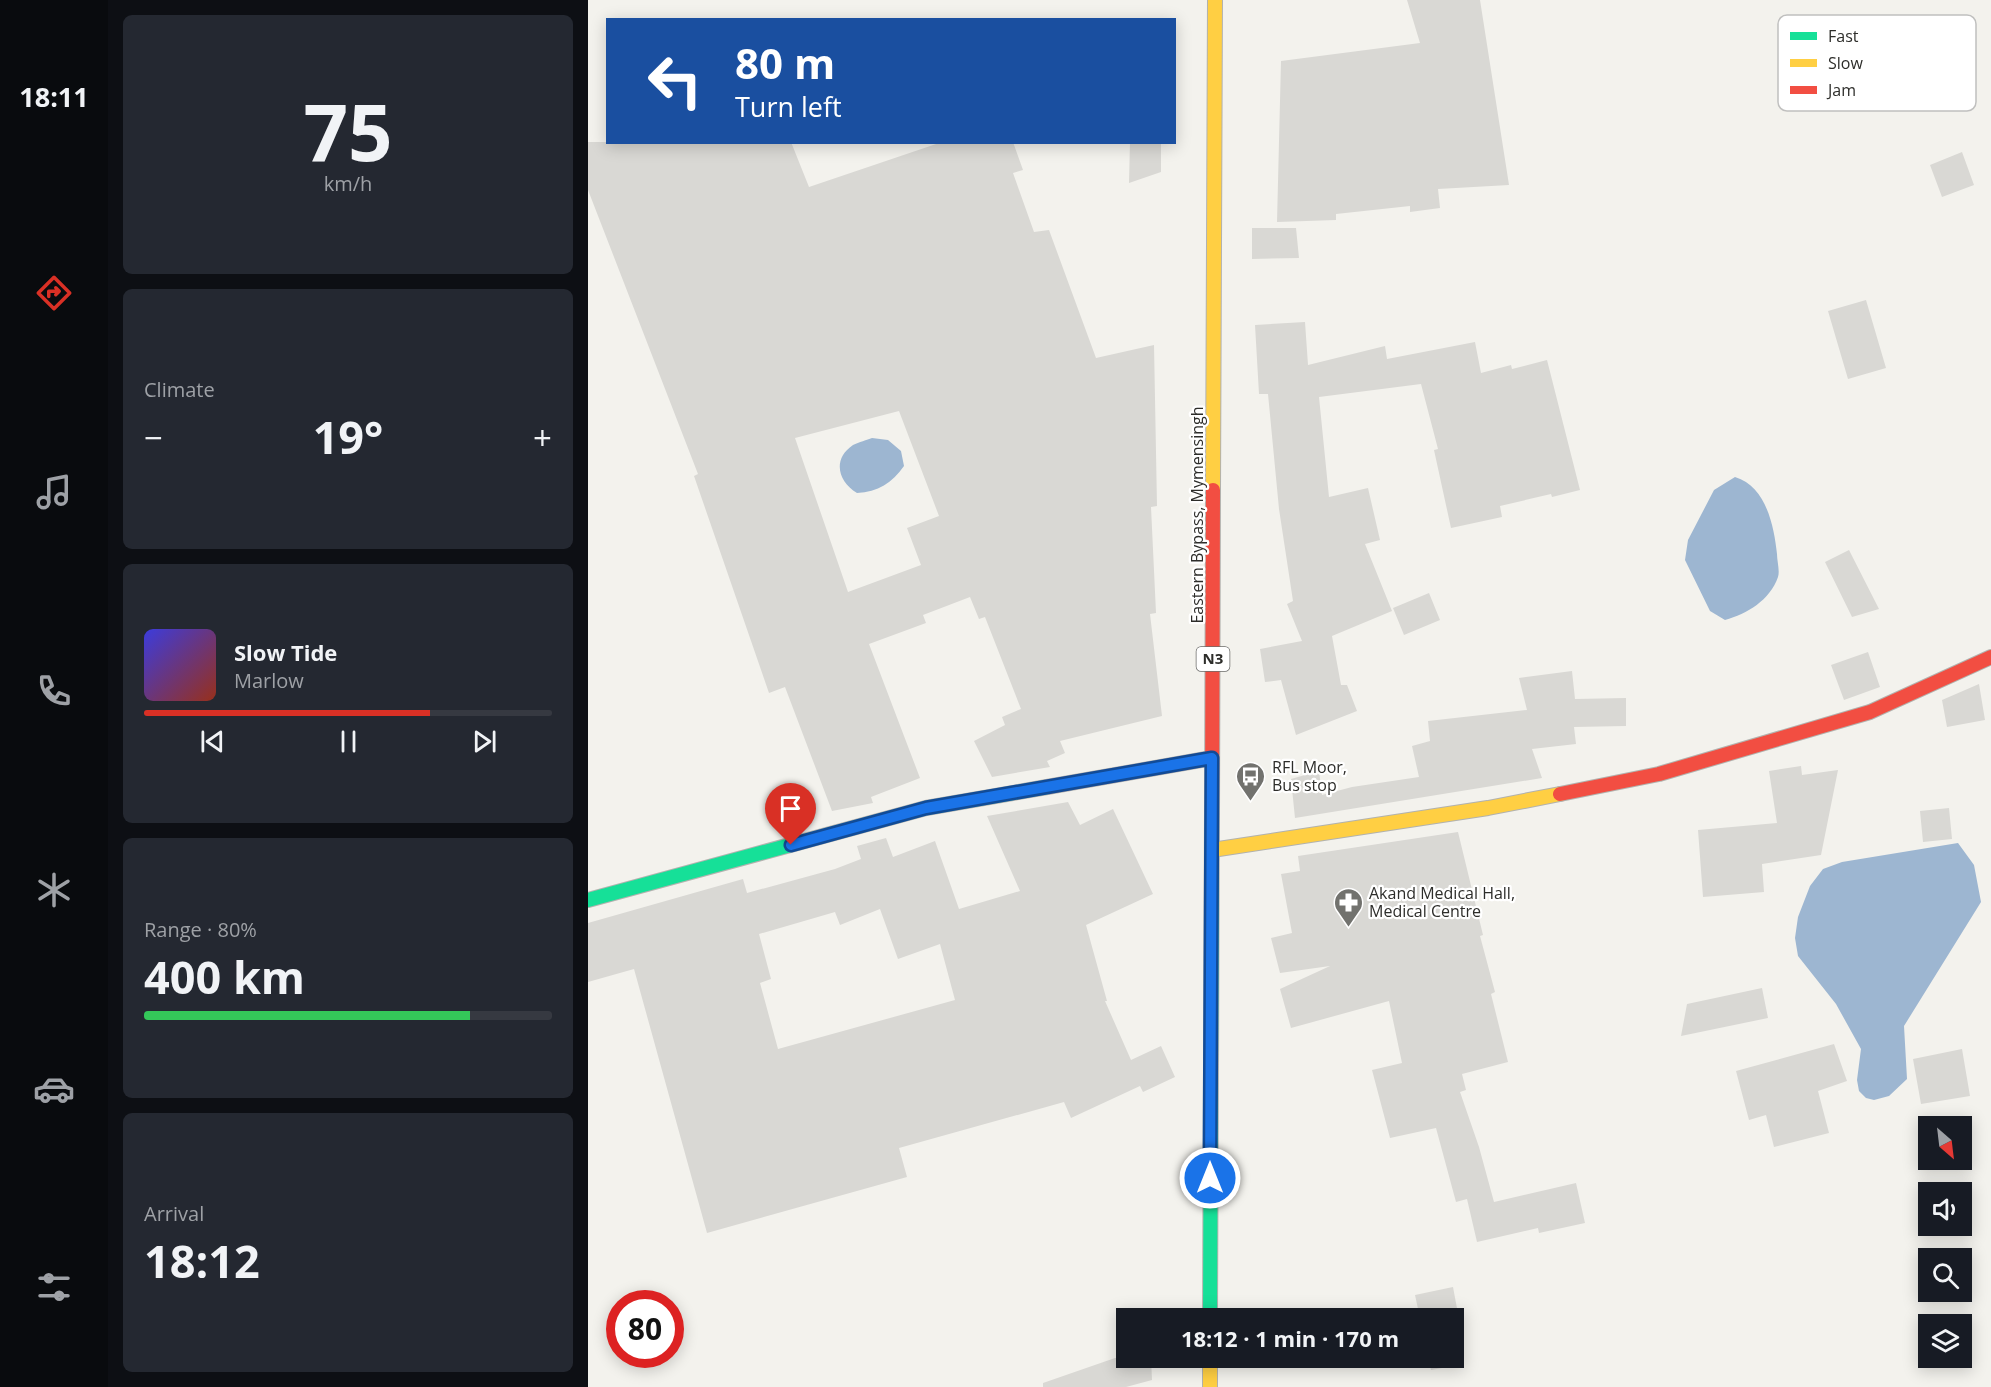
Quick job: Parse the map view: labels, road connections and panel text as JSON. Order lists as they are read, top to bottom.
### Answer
{
  "streets": {
    "main road": ["Eastern Bypass, Mymensingh", "N3"]
  },
  "places": {
    "bus stop": ["RFL Moor, Bus stop"],
    "pharmacy": ["Akand Medical Hall, Medical Centre"]
  },
  "legend": ["Fast", "Slow", "Jam"],
  "north": "bottom right",
  "page": {
    "tabs": "18:11",
    "tile": [
      ["75", "km/h"],
      "Climate",
      ["Range · 80%", "400 km"],
      ["Arrival", "18:12"]
    ],
    "turn": ["80 m", "Turn left"],
    "heat": ["−", "19°", "+"],
    "song": ["Slow Tide", "Marlow"],
    "limit": "80",
    "trip": "18:12 · 1 min · 170 m"
  }
}
